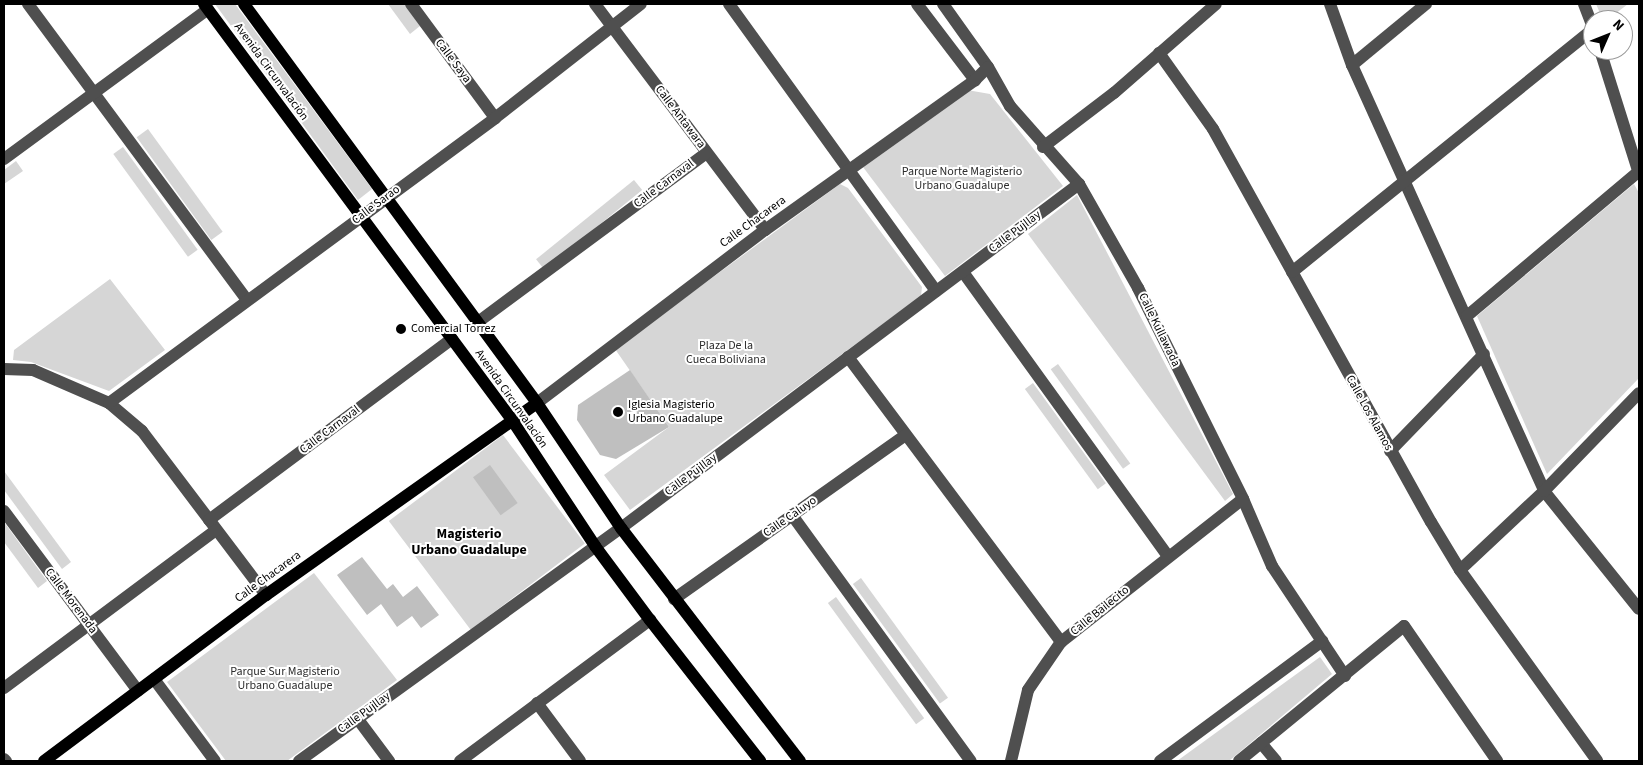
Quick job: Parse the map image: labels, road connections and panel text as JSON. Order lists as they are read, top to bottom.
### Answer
{
  "streets": {
    "main road": ["Avenida Circunvalación", "Calle Chacarera"],
    "street": [
      "Calle Saya",
      "Calle Antawara",
      "Calle Carnaval",
      "Calle Sarao",
      "Calle Pujllay",
      "Calle Kullawada",
      "Calle Los Alamos",
      "Calle Caluyo",
      "Calle Morenada",
      "Calle Bailecito"
    ]
  },
  "crossings": [
    ["Calle Saya", "Calle Sarao"],
    ["Avenida Circunvalación", "Calle Carnaval"],
    ["Avenida Circunvalación", "Calle Sarao"],
    ["Avenida Circunvalación", "Calle Chacarera"],
    ["Avenida Circunvalación", "Calle Pujllay"],
    ["Avenida Circunvalación", "Calle Caluyo"],
    ["Calle Antawara", "Calle Carnaval"],
    ["Calle Antawara", "Calle Sarao"],
    ["Calle Antawara", "Calle Chacarera"],
    ["Calle Carnaval", "Calle Morenada"],
    ["Calle Chacarera", "Calle Kullawada"],
    ["Calle Chacarera", "Calle Morenada"],
    ["Calle Pujllay", "Calle Kullawada"],
    ["Calle Kullawada", "Calle Bailecito"]
  ],
  "districts": ["Magisterio Urbano Guadalupe"],
  "parks": ["Parque Norte Magisterio Urbano Guadalupe", "Plaza De la Cueca Boliviana", "Parque Sur Magisterio Urbano Guadalupe"],
  "places": ["Comercial Torrez", "Iglesia Magisterio Urbano Guadalupe"],
  "north": "top right"
}
